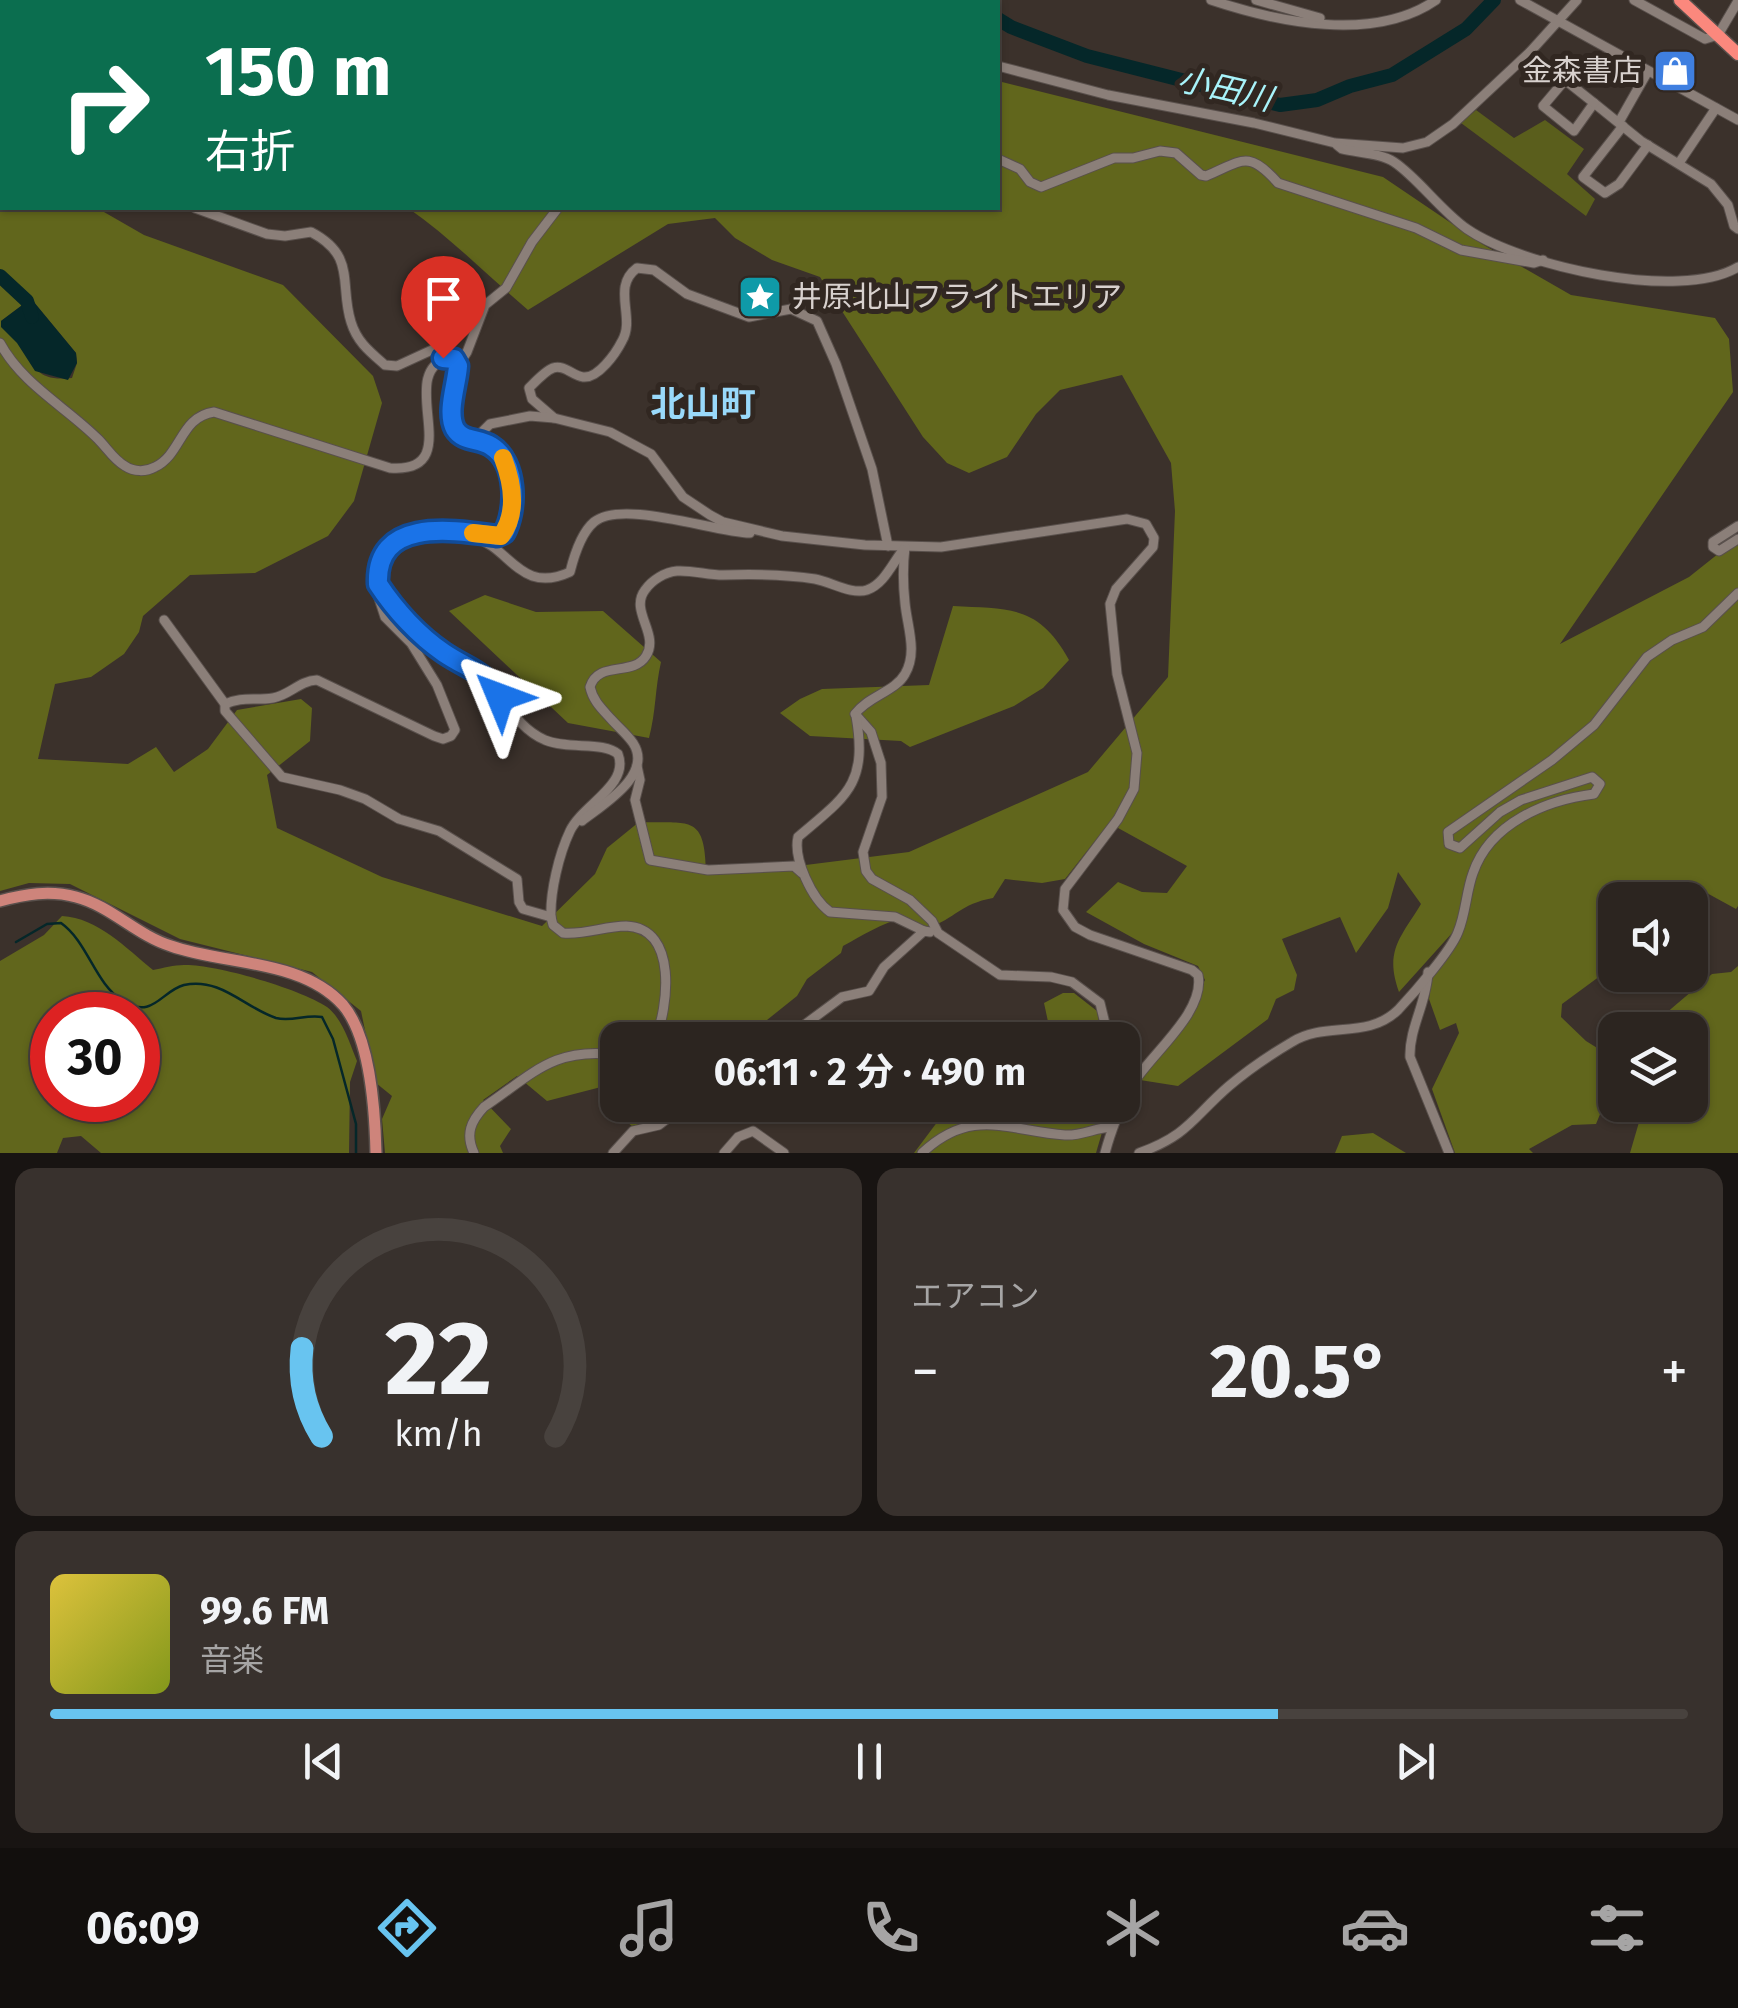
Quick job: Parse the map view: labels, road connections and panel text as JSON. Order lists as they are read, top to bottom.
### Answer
{
  "districts": ["北山町"],
  "water": ["小田川"],
  "places": {
    "shop": ["金森書店"],
    "place": ["井原北山フライトエリア"]
  },
  "page": {
    "turn": ["150 m", "右折"],
    "limit": "30",
    "trip": "06:11 · 2 分 · 490 m",
    "tile": "エアコン",
    "heat": ["−", "20.5°", "+"],
    "song": ["99.6 FM", "音楽"],
    "tabs": "06:09",
    "gauge": ["22", "km/h"]
  }
}
